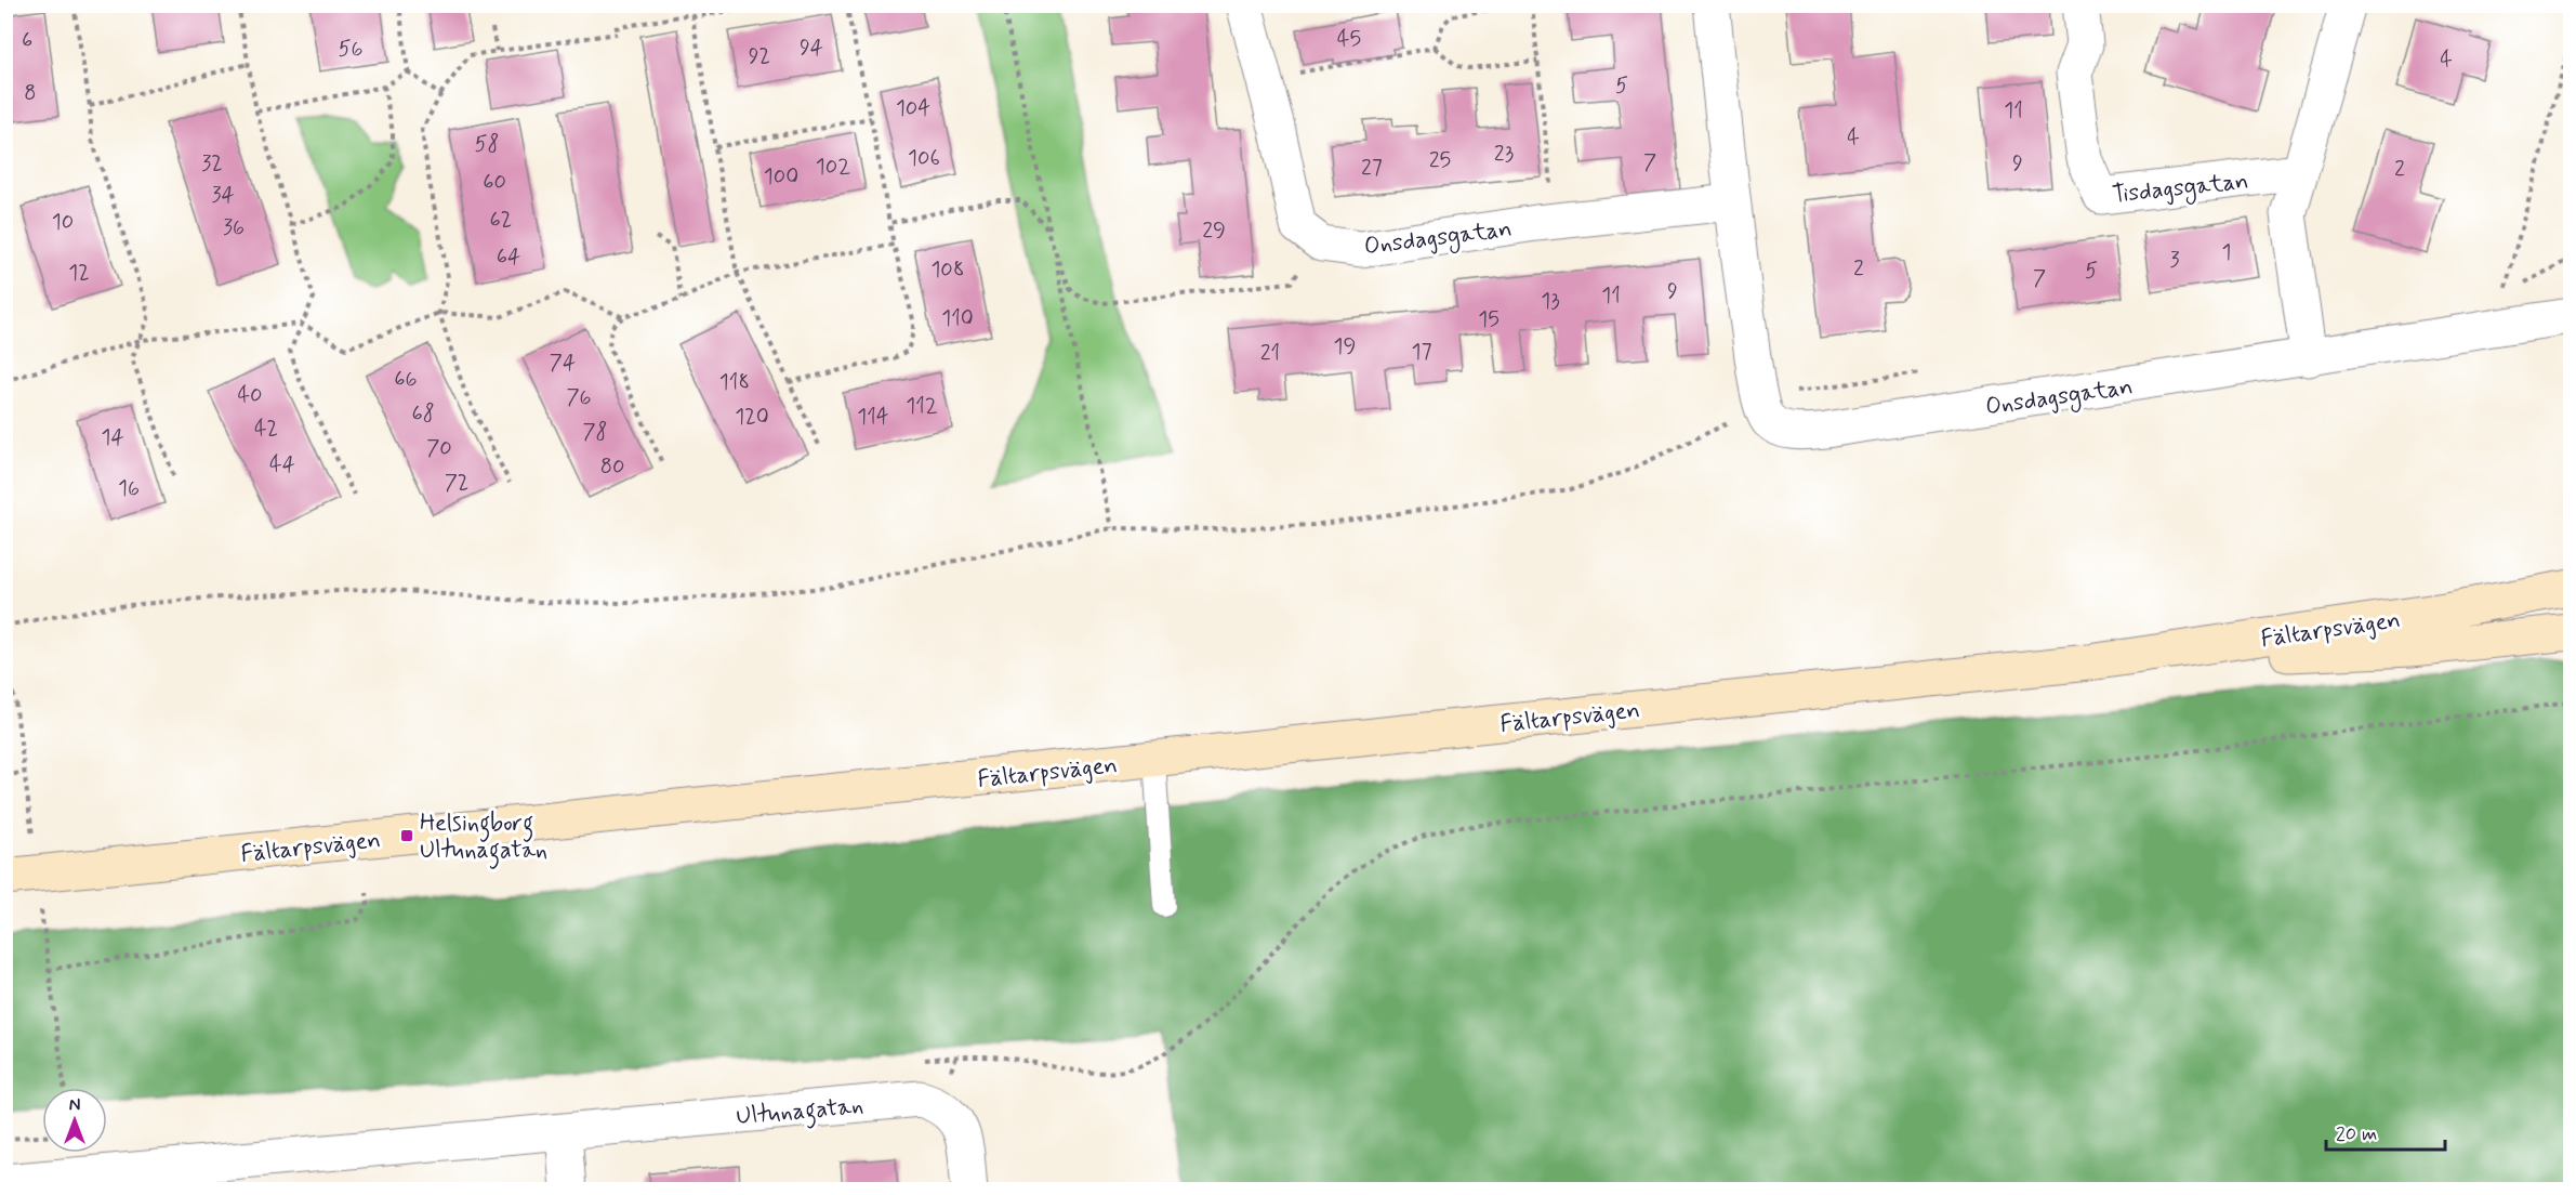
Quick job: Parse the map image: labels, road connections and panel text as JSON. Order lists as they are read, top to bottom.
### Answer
{
  "streets": {
    "main road": ["Fältarpsvägen"],
    "street": ["Tisdagsgatan", "Onsdagsgatan", "Ultunagatan"]
  },
  "places": {
    "transit": ["Helsingborg Ultunagatan"]
  },
  "house_numbers": [
    "45",
    "6",
    "94",
    "56",
    "92",
    "4",
    "5",
    "8",
    "104",
    "11",
    "4",
    "58",
    "23",
    "106",
    "25",
    "7",
    "32",
    "9",
    "102",
    "27",
    "2",
    "100",
    "60",
    "34",
    "62",
    "10",
    "36",
    "29",
    "1",
    "64",
    "3",
    "2",
    "108",
    "5",
    "12",
    "7",
    "9",
    "11",
    "13",
    "110",
    "15",
    "19",
    "17",
    "21",
    "74",
    "66",
    "118",
    "40",
    "76",
    "112",
    "68",
    "120",
    "114",
    "42",
    "78",
    "14",
    "70",
    "44",
    "80",
    "72",
    "16"
  ],
  "scale_bar": "20 m",
  "north": "top"
}
